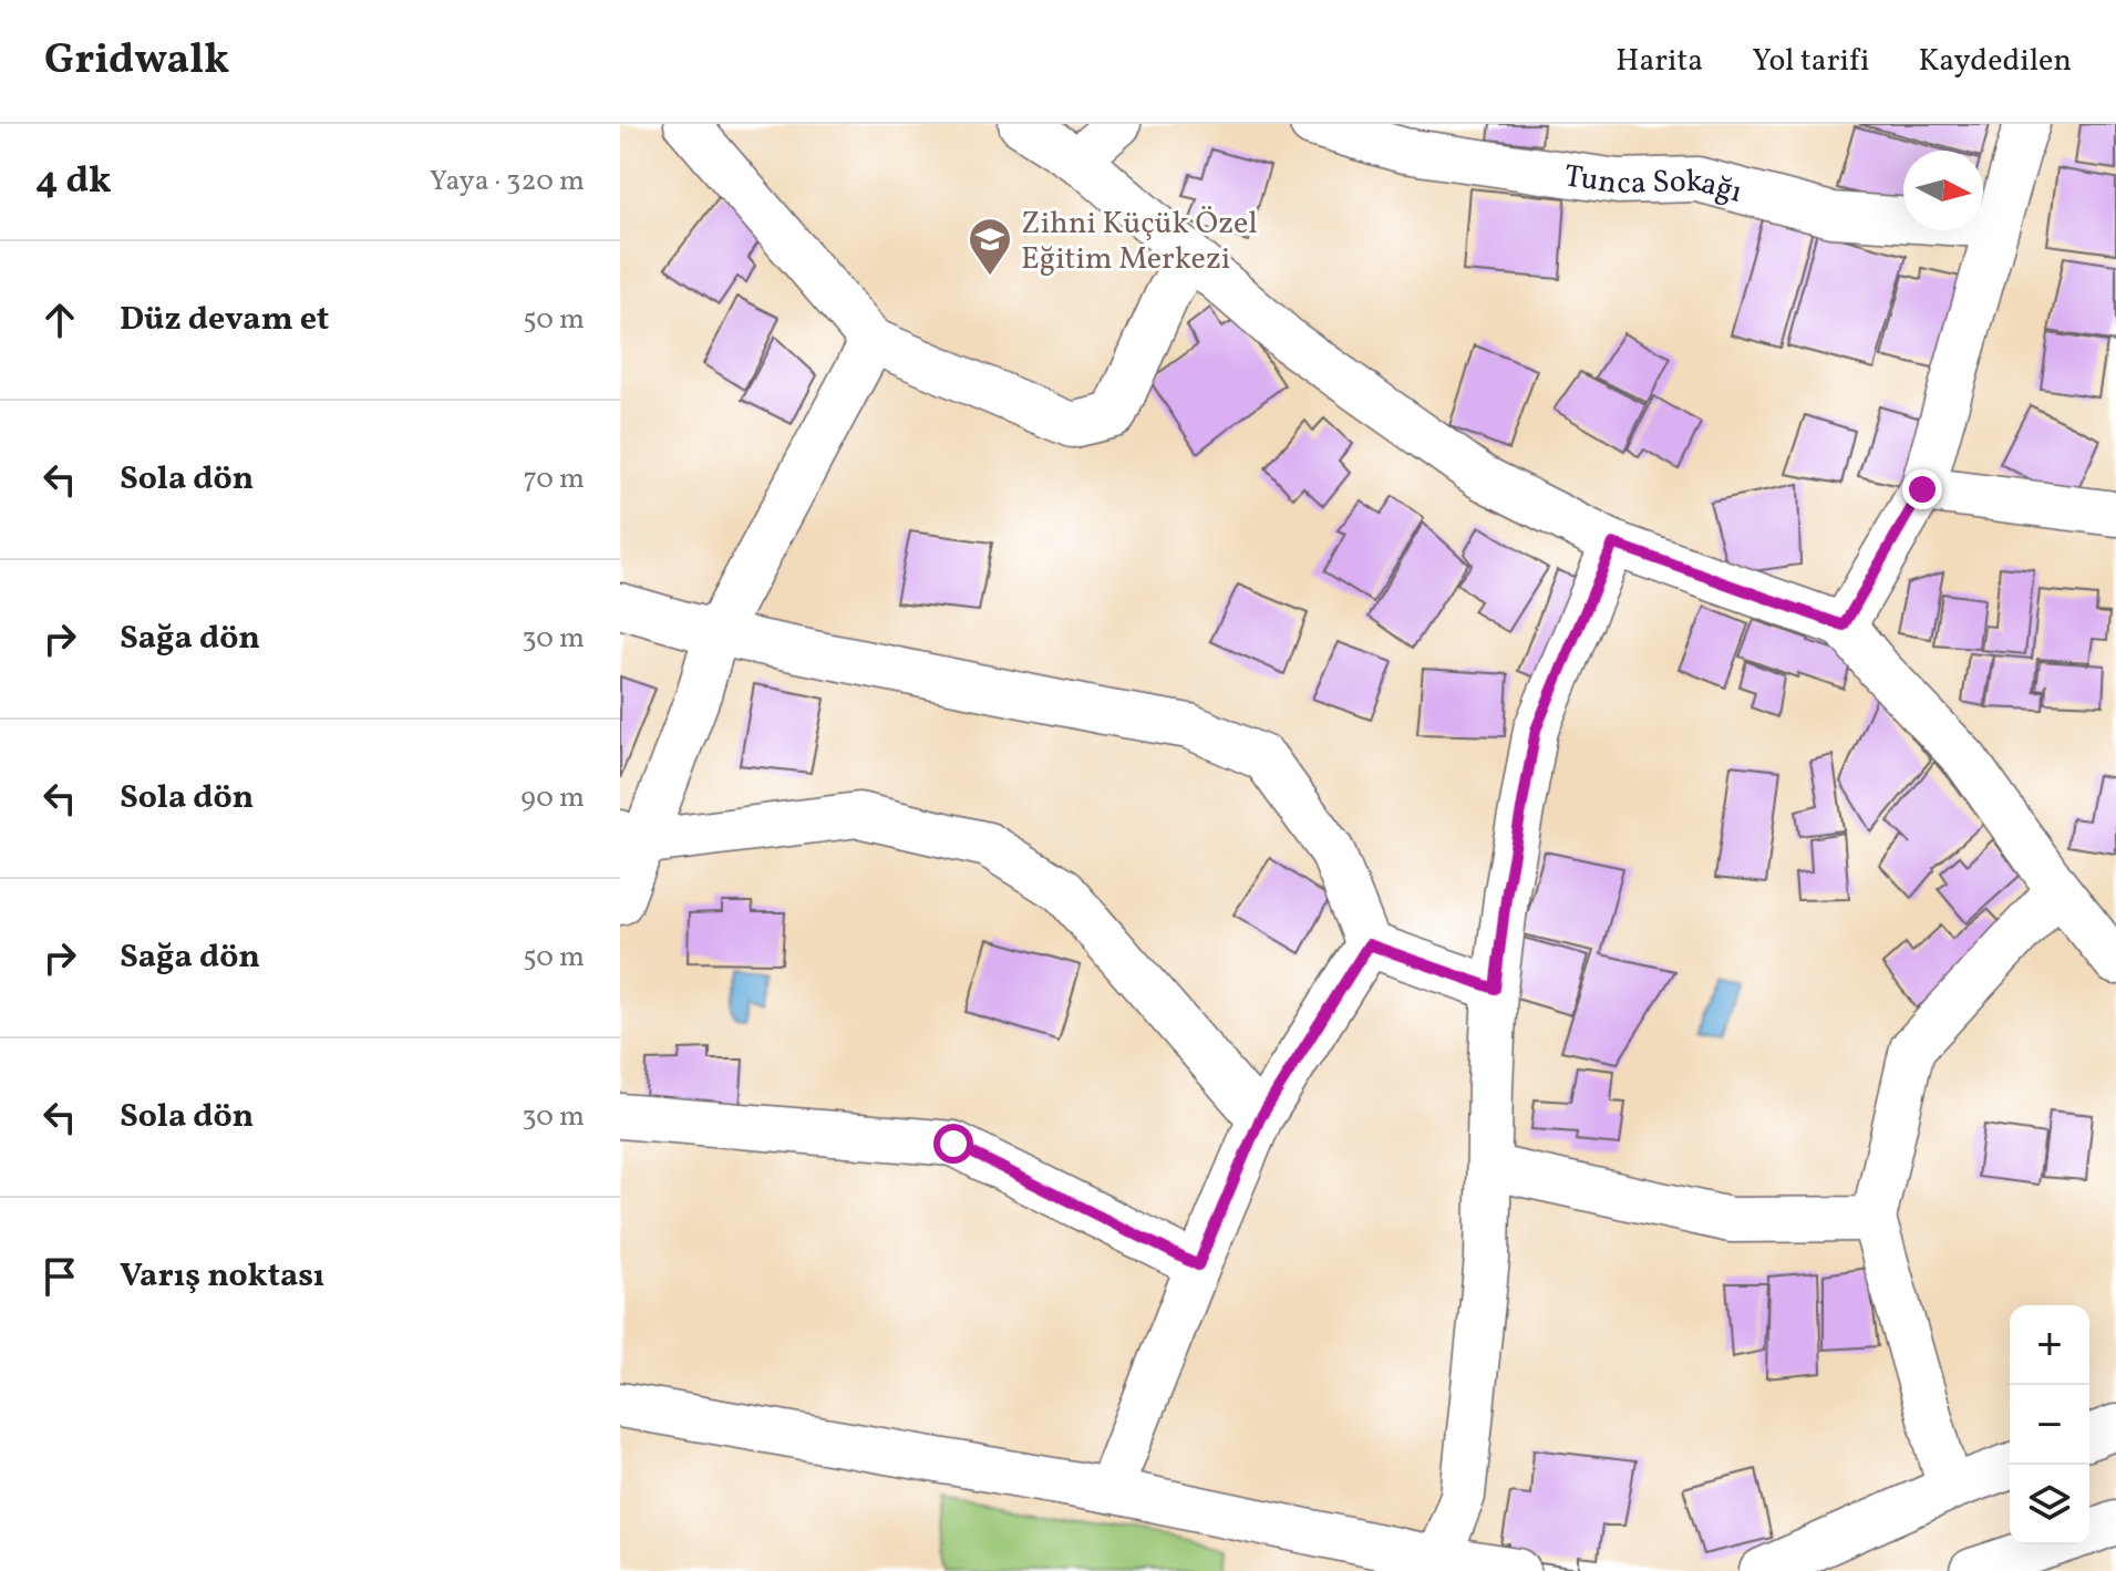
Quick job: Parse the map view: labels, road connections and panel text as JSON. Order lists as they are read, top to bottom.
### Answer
{
  "streets": {
    "street": ["Tunca Sokağı"]
  },
  "places": {
    "school or university": ["Zihni Küçük Özel Eğitim Merkezi"]
  },
  "north": "right",
  "page": {
    "header": "Gridwalk",
    "nav": ["Harita", "Yol tarifi", "Kaydedilen"],
    "heading": ["4 dk", "Yaya · 320 m"],
    "list": [
      ["Düz devam et", "50 m"],
      ["Sola dön", "70 m"],
      ["Sağa dön", "30 m"],
      ["Sola dön", "90 m"],
      ["Sağa dön", "50 m"],
      ["Sola dön", "30 m"],
      "Varış noktası"
    ],
    "map_buttons": ["+", "−"]
  }
}
